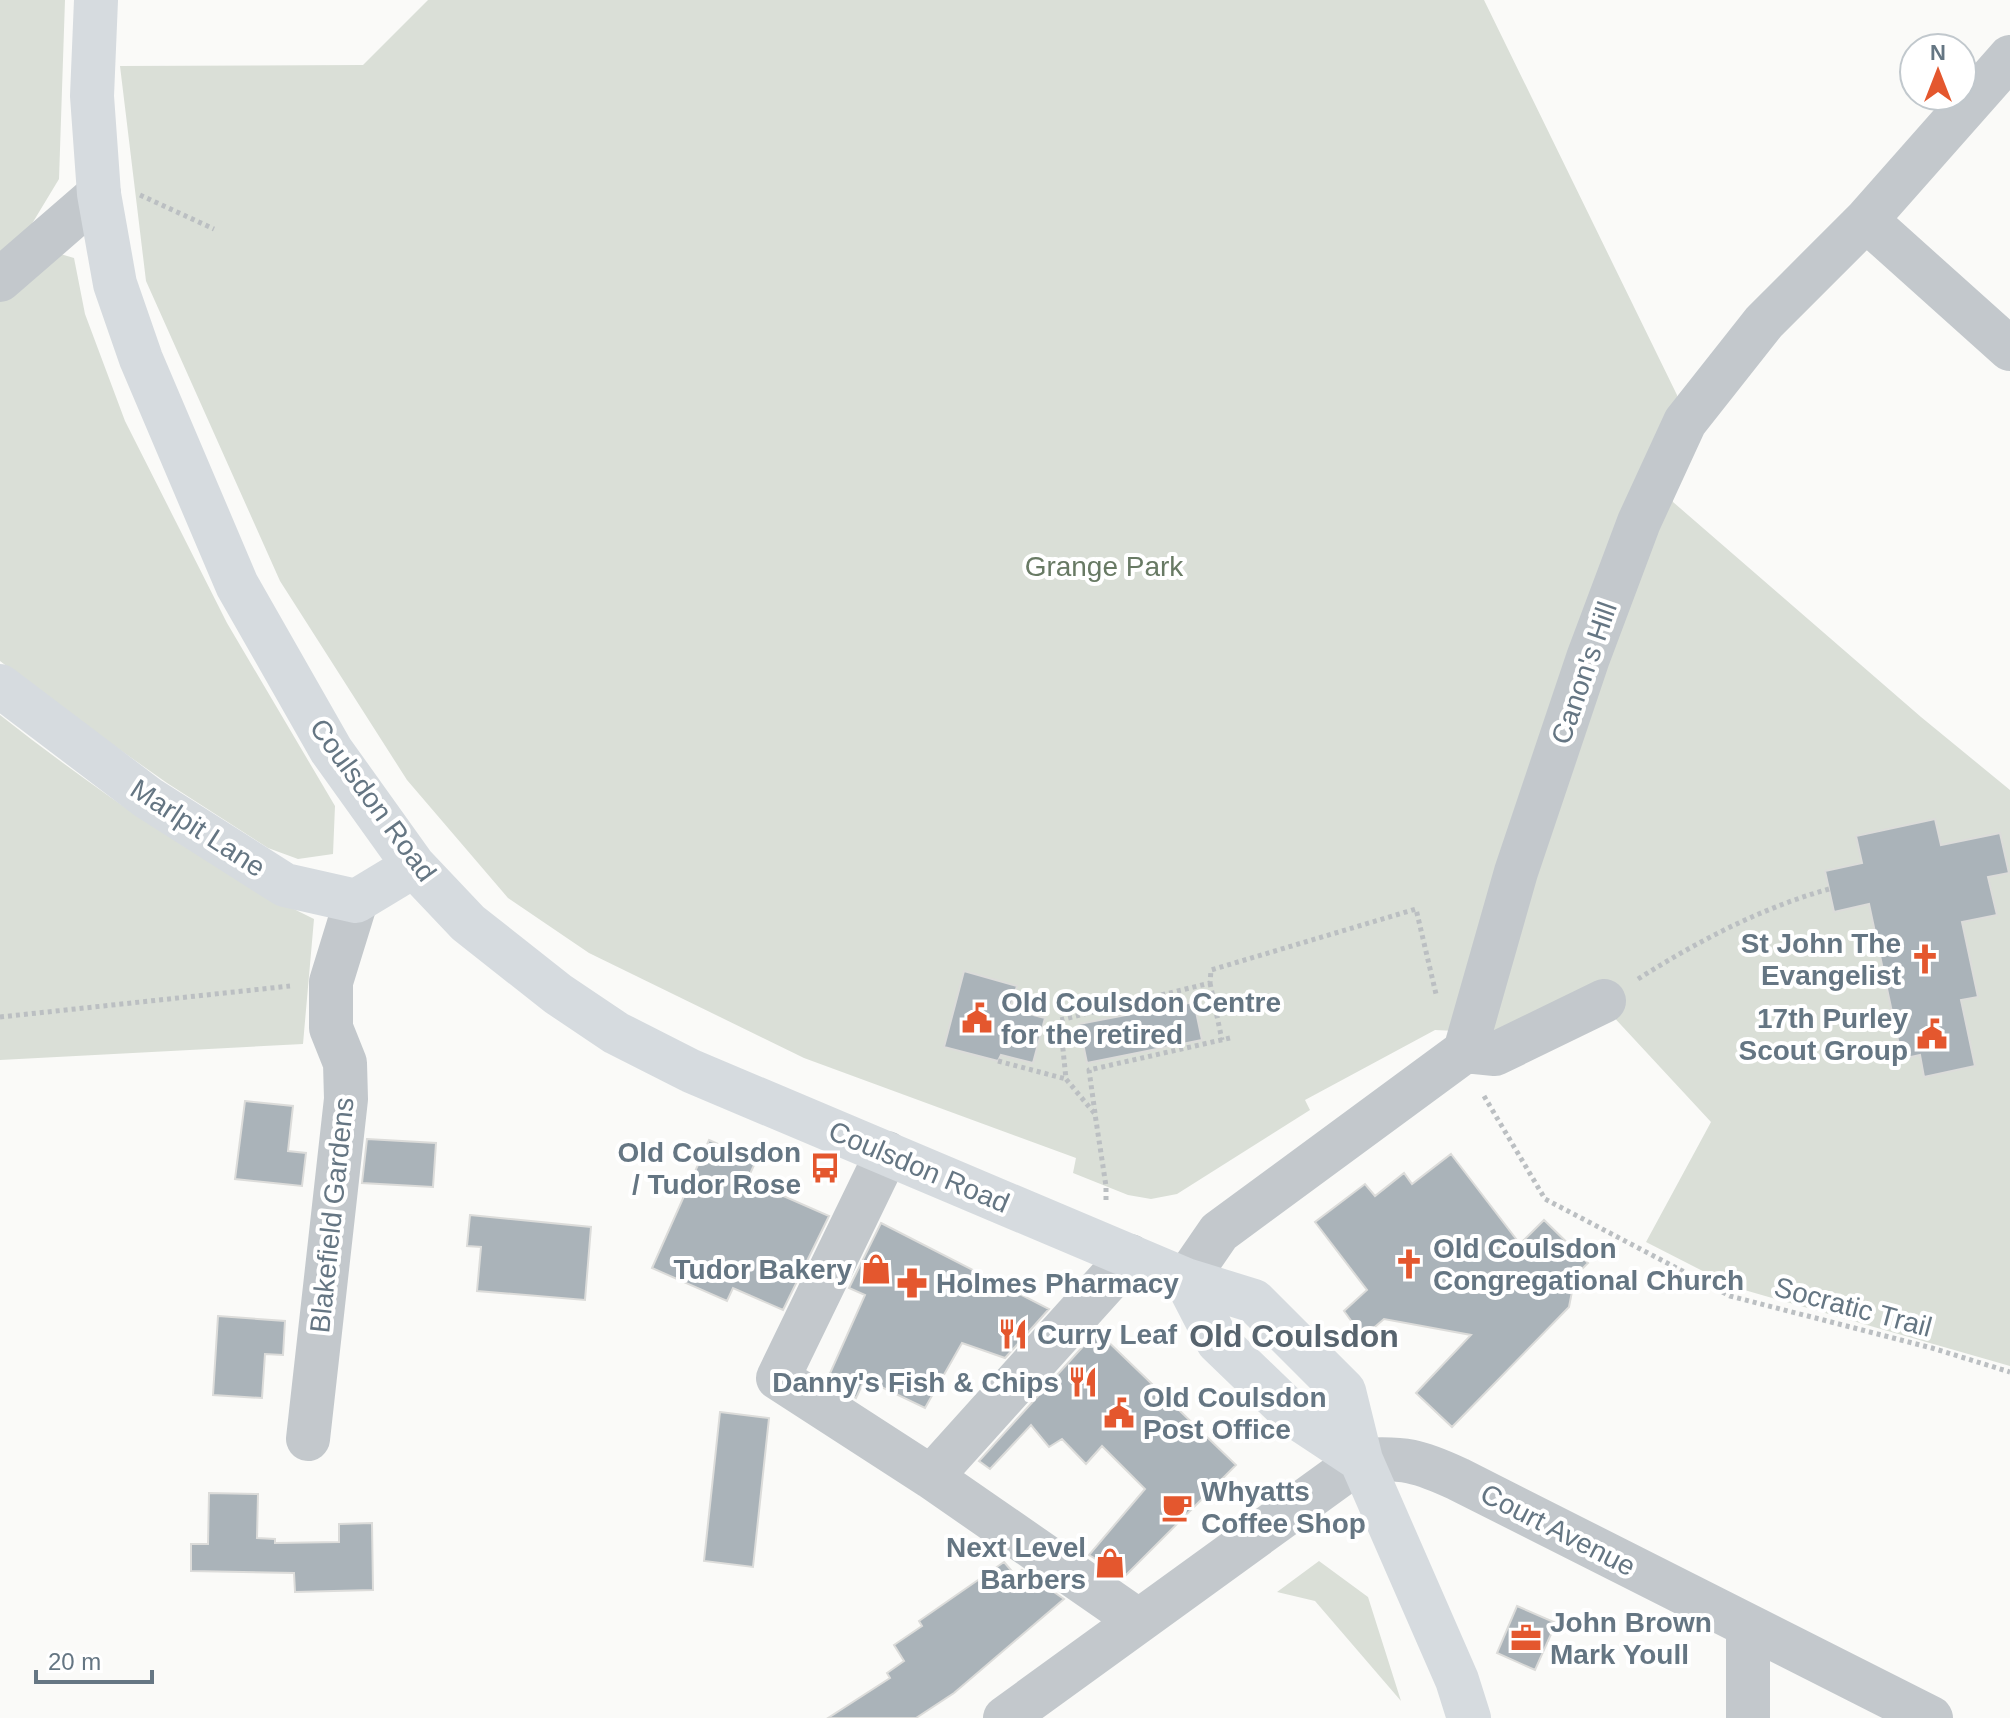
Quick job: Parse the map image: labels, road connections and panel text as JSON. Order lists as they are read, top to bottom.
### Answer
{
  "streets": {
    "main road": ["Coulsdon Road", "Marlpit Lane"],
    "street": ["Canon's Hill", "Blakefield Gardens", "Court Avenue"],
    "path": ["Socratic Trail"]
  },
  "crossings": [
    ["Coulsdon Road", "Court Avenue"],
    ["Marlpit Lane", "Blakefield Gardens"]
  ],
  "districts": ["Old Coulsdon"],
  "parks": ["Grange Park"],
  "places": {
    "church": ["St John The Evangelist", "Old Coulsdon Congregational Church"],
    "public building": ["Old Coulsdon Centre for the retired", "17th Purley Scout Group", "Old Coulsdon Post Office"],
    "bus stop": ["Old Coulsdon / Tudor Rose"],
    "shop": ["Tudor Bakery", "Next Level Barbers"],
    "pharmacy": ["Holmes Pharmacy"],
    "restaurant": ["Curry Leaf", "Danny's Fish & Chips"],
    "cafe": ["Whyatts Coffee Shop"],
    "office": ["John Brown Mark Youll"]
  },
  "scale_bar": "20 m",
  "north": "top"
}
